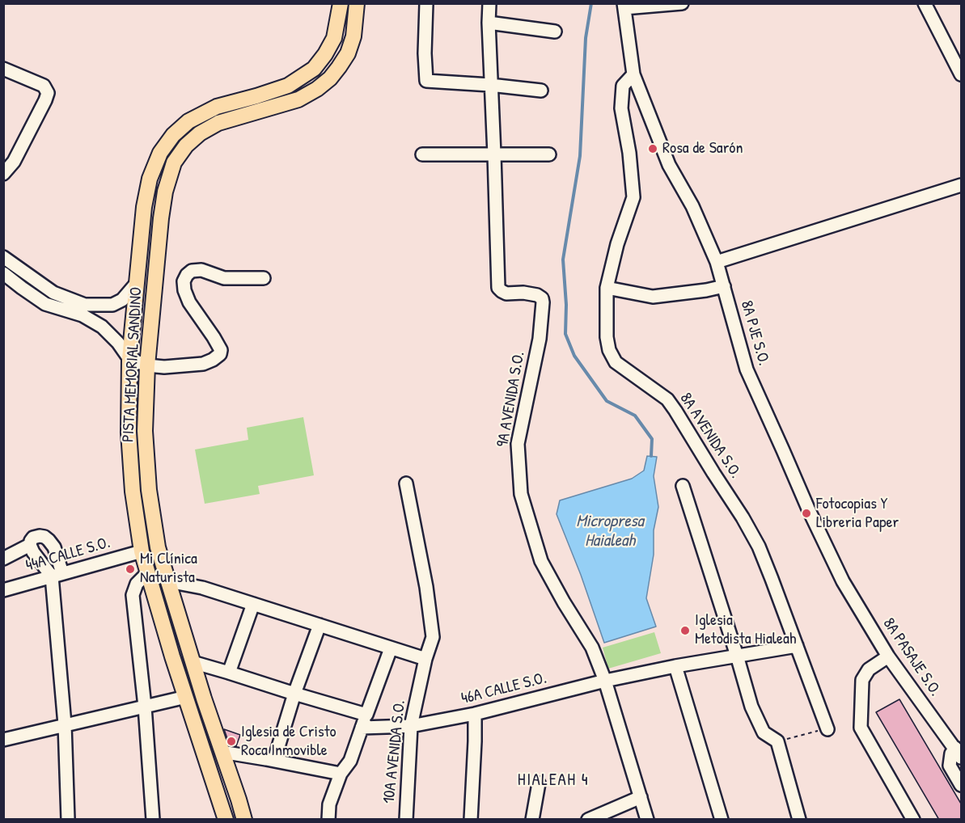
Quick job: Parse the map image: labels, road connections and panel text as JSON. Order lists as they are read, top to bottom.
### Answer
{
  "streets": {
    "main road": ["PISTA MEMORIAL SANDINO"],
    "street": [
      "8A PJE S.O.",
      "9A AVENIDA S.O.",
      "8A AVENIDA S.O.",
      "44A CALLE S.O.",
      "8A PASAJE S.O.",
      "46A CALLE S.O.",
      "10A AVENIDA S.O."
    ]
  },
  "crossings": [
    ["8A PJE S.O.", "8A AVENIDA S.O."],
    ["8A PJE S.O.", "8A PASAJE S.O."],
    ["PISTA MEMORIAL SANDINO", "44A CALLE S.O."],
    ["9A AVENIDA S.O.", "46A CALLE S.O."],
    ["8A AVENIDA S.O.", "46A CALLE S.O."],
    ["46A CALLE S.O.", "10A AVENIDA S.O."]
  ],
  "districts": ["HIALEAH 4"],
  "water": ["Micropresa Haialeah"],
  "places": [
    "Rosa de Sarón",
    "Fotocopias Y Libreria Paper",
    "Mi Clínica Naturista",
    "Iglesia Metodista Hialeah",
    "Iglesia de Cristo Roca Inmovible"
  ]
}
